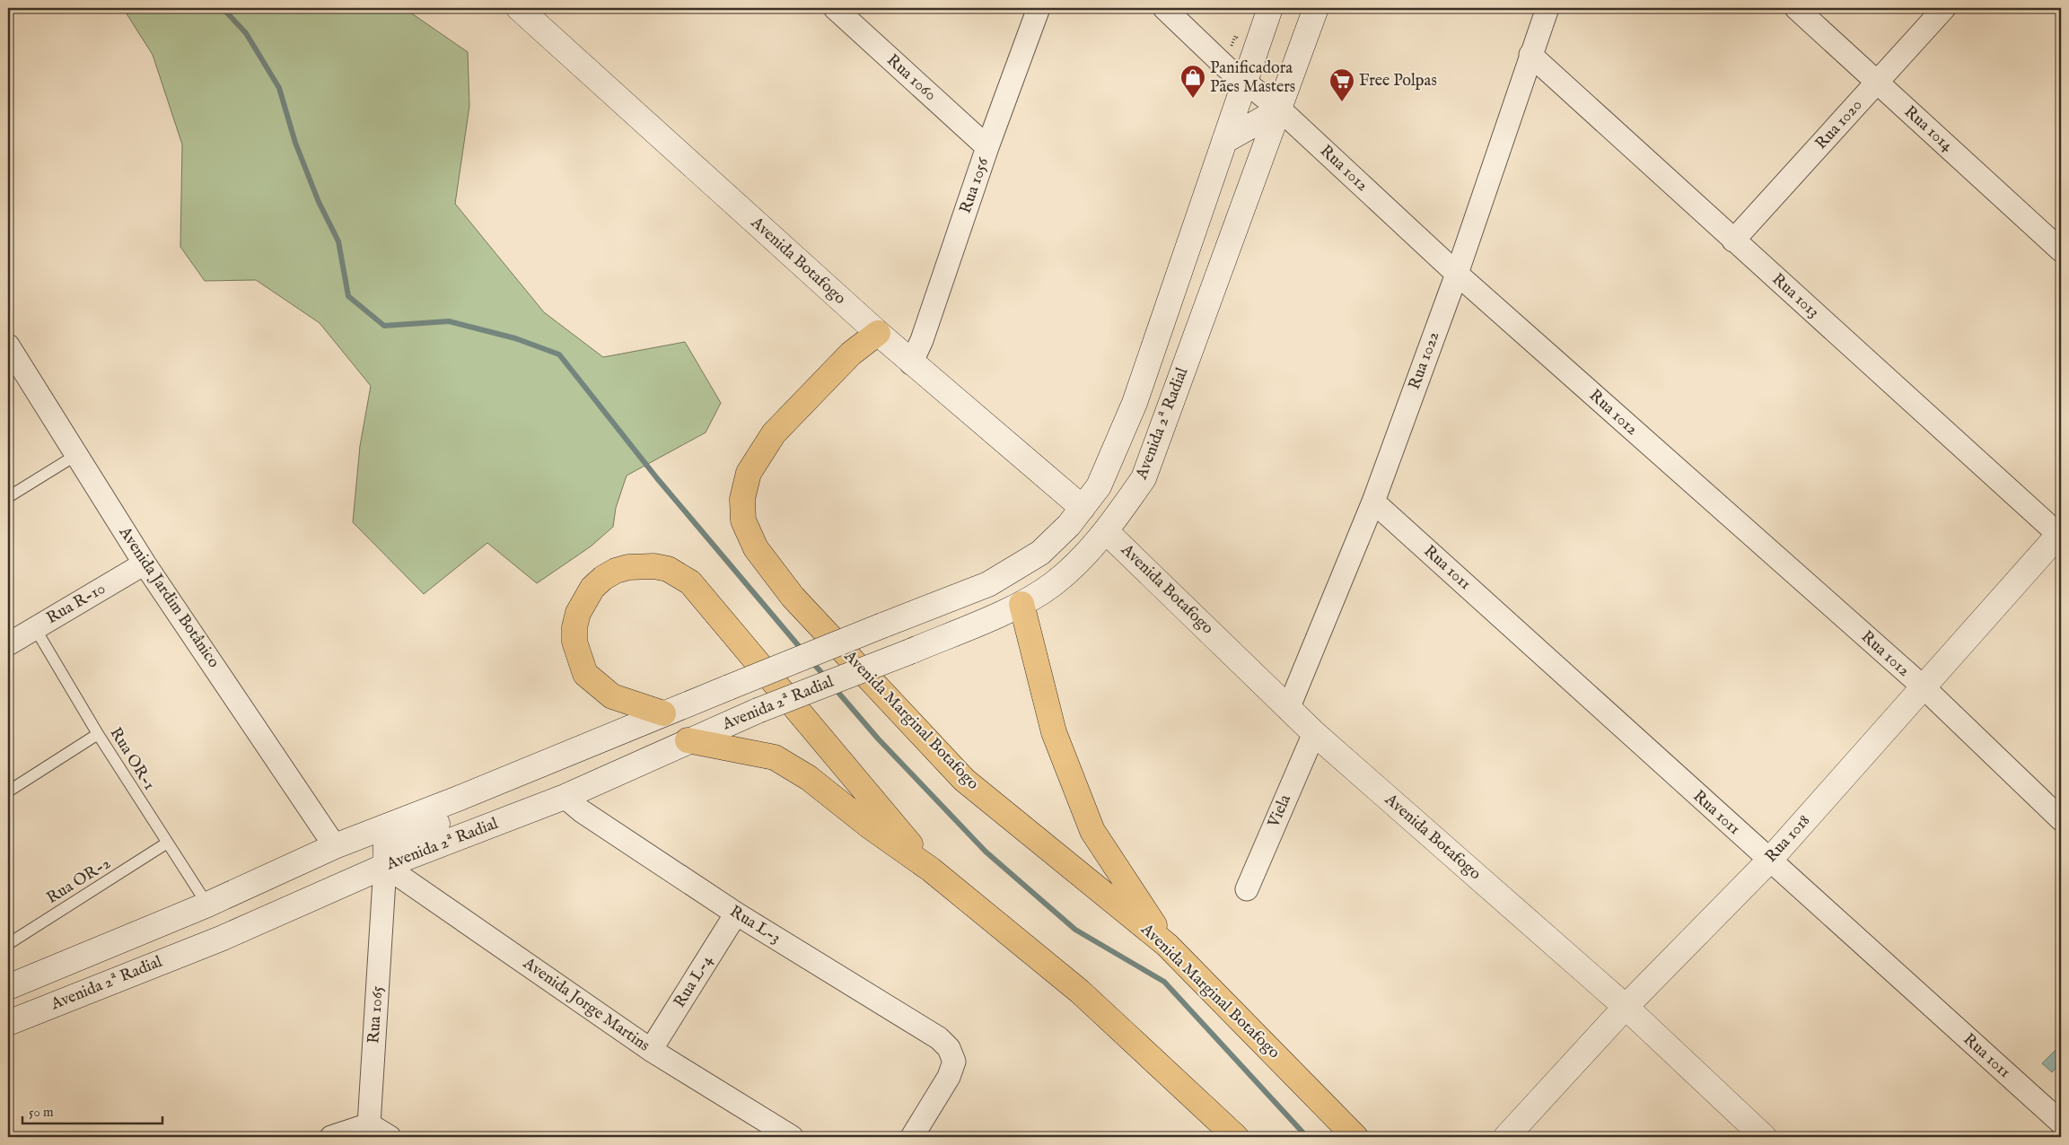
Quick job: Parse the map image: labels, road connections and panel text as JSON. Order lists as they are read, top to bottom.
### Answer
{
  "streets": {
    "main road": [
      "Avenida Botafogo",
      "Avenida 2ª Radial",
      "Avenida Marginal Botafogo",
      "Rua 1018"
    ],
    "street": [
      "Rua 1060",
      "Rua 1020",
      "Rua 1014",
      "Rua 1012",
      "Rua 1056",
      "Rua 1013",
      "Rua 1022",
      "Rua 1011",
      "Avenida Jardim Botânico",
      "Rua R-10",
      "Viela",
      "Rua L-3",
      "Rua L-4",
      "Avenida Jorge Martins",
      "Rua 1065"
    ],
    "lane": ["Rua OR-1", "Rua OR-2"]
  },
  "crossings": [
    ["Rua 1060", "Rua 1056"],
    ["Rua 1020", "Rua 1014"],
    ["Rua 1020", "Rua 1013"],
    ["Rua 1012", "Rua 1022"],
    ["Rua 1012", "Avenida 2ª Radial"],
    ["Rua 1012", "Rua 1018"],
    ["Rua 1056", "Avenida Botafogo"],
    ["Avenida Botafogo", "Rua 1022"],
    ["Avenida Botafogo", "Avenida 2ª Radial"],
    ["Avenida Botafogo", "Avenida Marginal Botafogo"],
    ["Avenida Botafogo", "Viela"],
    ["Avenida Botafogo", "Rua 1018"],
    ["Rua 1013", "Rua 1022"],
    ["Rua 1013", "Rua 1018"],
    ["Rua 1022", "Rua 1011"],
    ["Avenida 2ª Radial", "Avenida Jardim Botânico"],
    ["Avenida 2ª Radial", "Rua OR-1"],
    ["Avenida 2ª Radial", "Rua L-3"],
    ["Avenida 2ª Radial", "Avenida Jorge Martins"],
    ["Avenida 2ª Radial", "Rua 1065"],
    ["Rua 1011", "Rua 1018"],
    ["Avenida Jardim Botânico", "Rua R-10"],
    ["Rua R-10", "Rua OR-1"],
    ["Rua OR-1", "Rua OR-2"],
    ["Rua L-3", "Rua L-4"],
    ["Rua L-4", "Avenida Jorge Martins"],
    ["Avenida Jorge Martins", "Rua 1065"]
  ],
  "places": {
    "shop": ["Panificadora Pães Masters"],
    "supermarket": ["Free Polpas"]
  },
  "scale_bar": "50 m"
}
